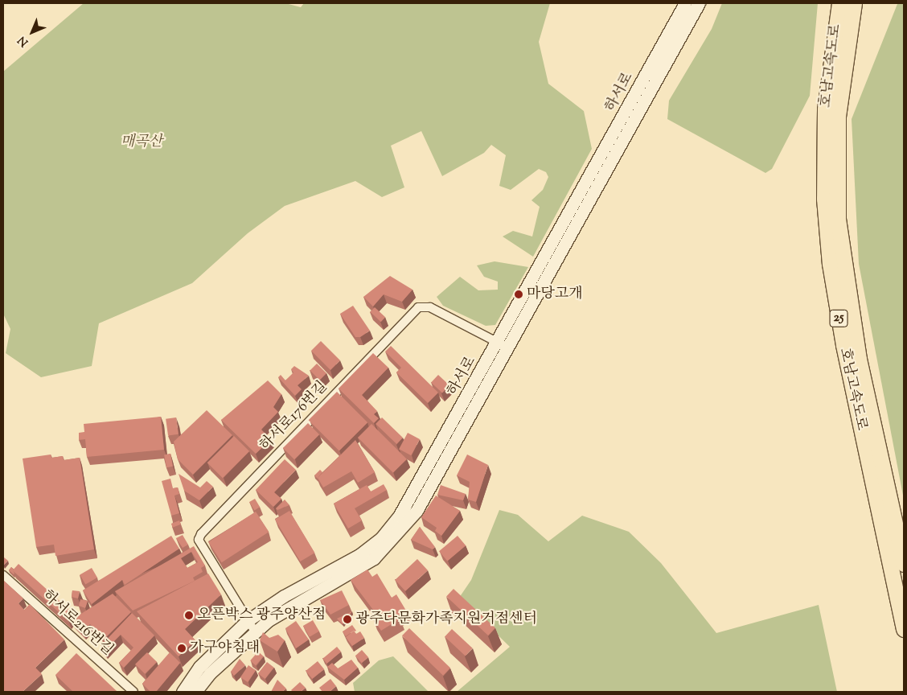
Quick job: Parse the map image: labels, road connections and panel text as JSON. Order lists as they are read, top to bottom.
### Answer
{
  "streets": {
    "highway": ["호남고속도로", "25"],
    "main road": ["하서로"],
    "street": ["하서로176번길", "하서로216번길"]
  },
  "crossings": [
    ["하서로", "하서로176번길"]
  ],
  "parks": ["매곡산"],
  "places": [
    "마당고개",
    "오픈박스 광주양산점",
    "광주다문화가족지원거점센터",
    "가구야침대"
  ],
  "north": "bottom left"
}
